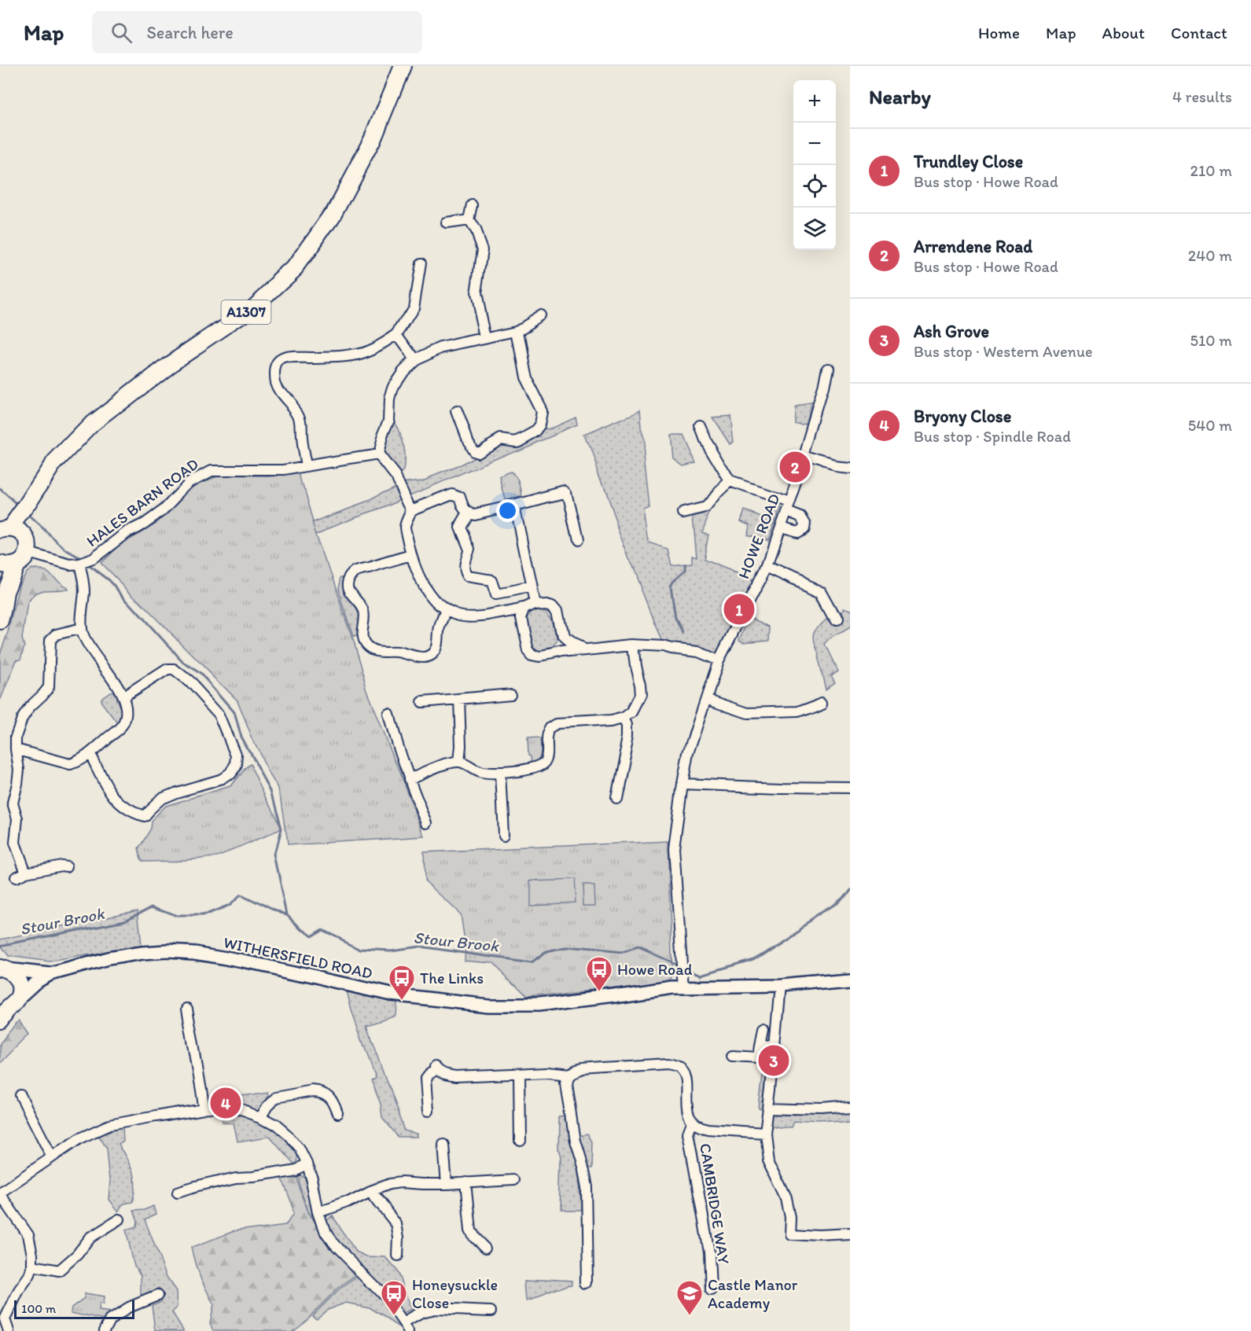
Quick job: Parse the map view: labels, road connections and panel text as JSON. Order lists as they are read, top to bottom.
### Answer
{
  "streets": {
    "main road": ["A1307"],
    "street": [
      "HALES BARN ROAD",
      "HOWE ROAD",
      "WITHERSFIELD ROAD",
      "CAMBRIDGE WAY"
    ]
  },
  "crossings": [
    ["HOWE ROAD", "WITHERSFIELD ROAD"]
  ],
  "water": ["Stour Brook"],
  "places": {
    "bus stop": ["Howe Road", "The Links", "Honeysuckle Close"],
    "school or university": ["Castle Manor Academy"]
  },
  "scale_bar": "100 m",
  "page": {
    "header": "Map",
    "search": "Search here",
    "nav": [
      "Home",
      "Map",
      "About",
      "Contact"
    ],
    "heading": ["Nearby", "4 results"],
    "map_buttons": ["+", "−"],
    "list": [
      {
        "mark": "1",
        "name": "Trundley Close",
        "note": "Bus stop · Howe Road",
        "value": "210 m"
      },
      {
        "mark": "2",
        "name": "Arrendene Road",
        "note": "Bus stop · Howe Road",
        "value": "240 m"
      },
      {
        "mark": "3",
        "name": "Ash Grove",
        "note": "Bus stop · Western Avenue",
        "value": "510 m"
      },
      {
        "mark": "4",
        "name": "Bryony Close",
        "note": "Bus stop · Spindle Road",
        "value": "540 m"
      }
    ],
    "pins": [
      "2",
      "1",
      "3",
      "4"
    ],
    "scale": "100 m"
  }
}
